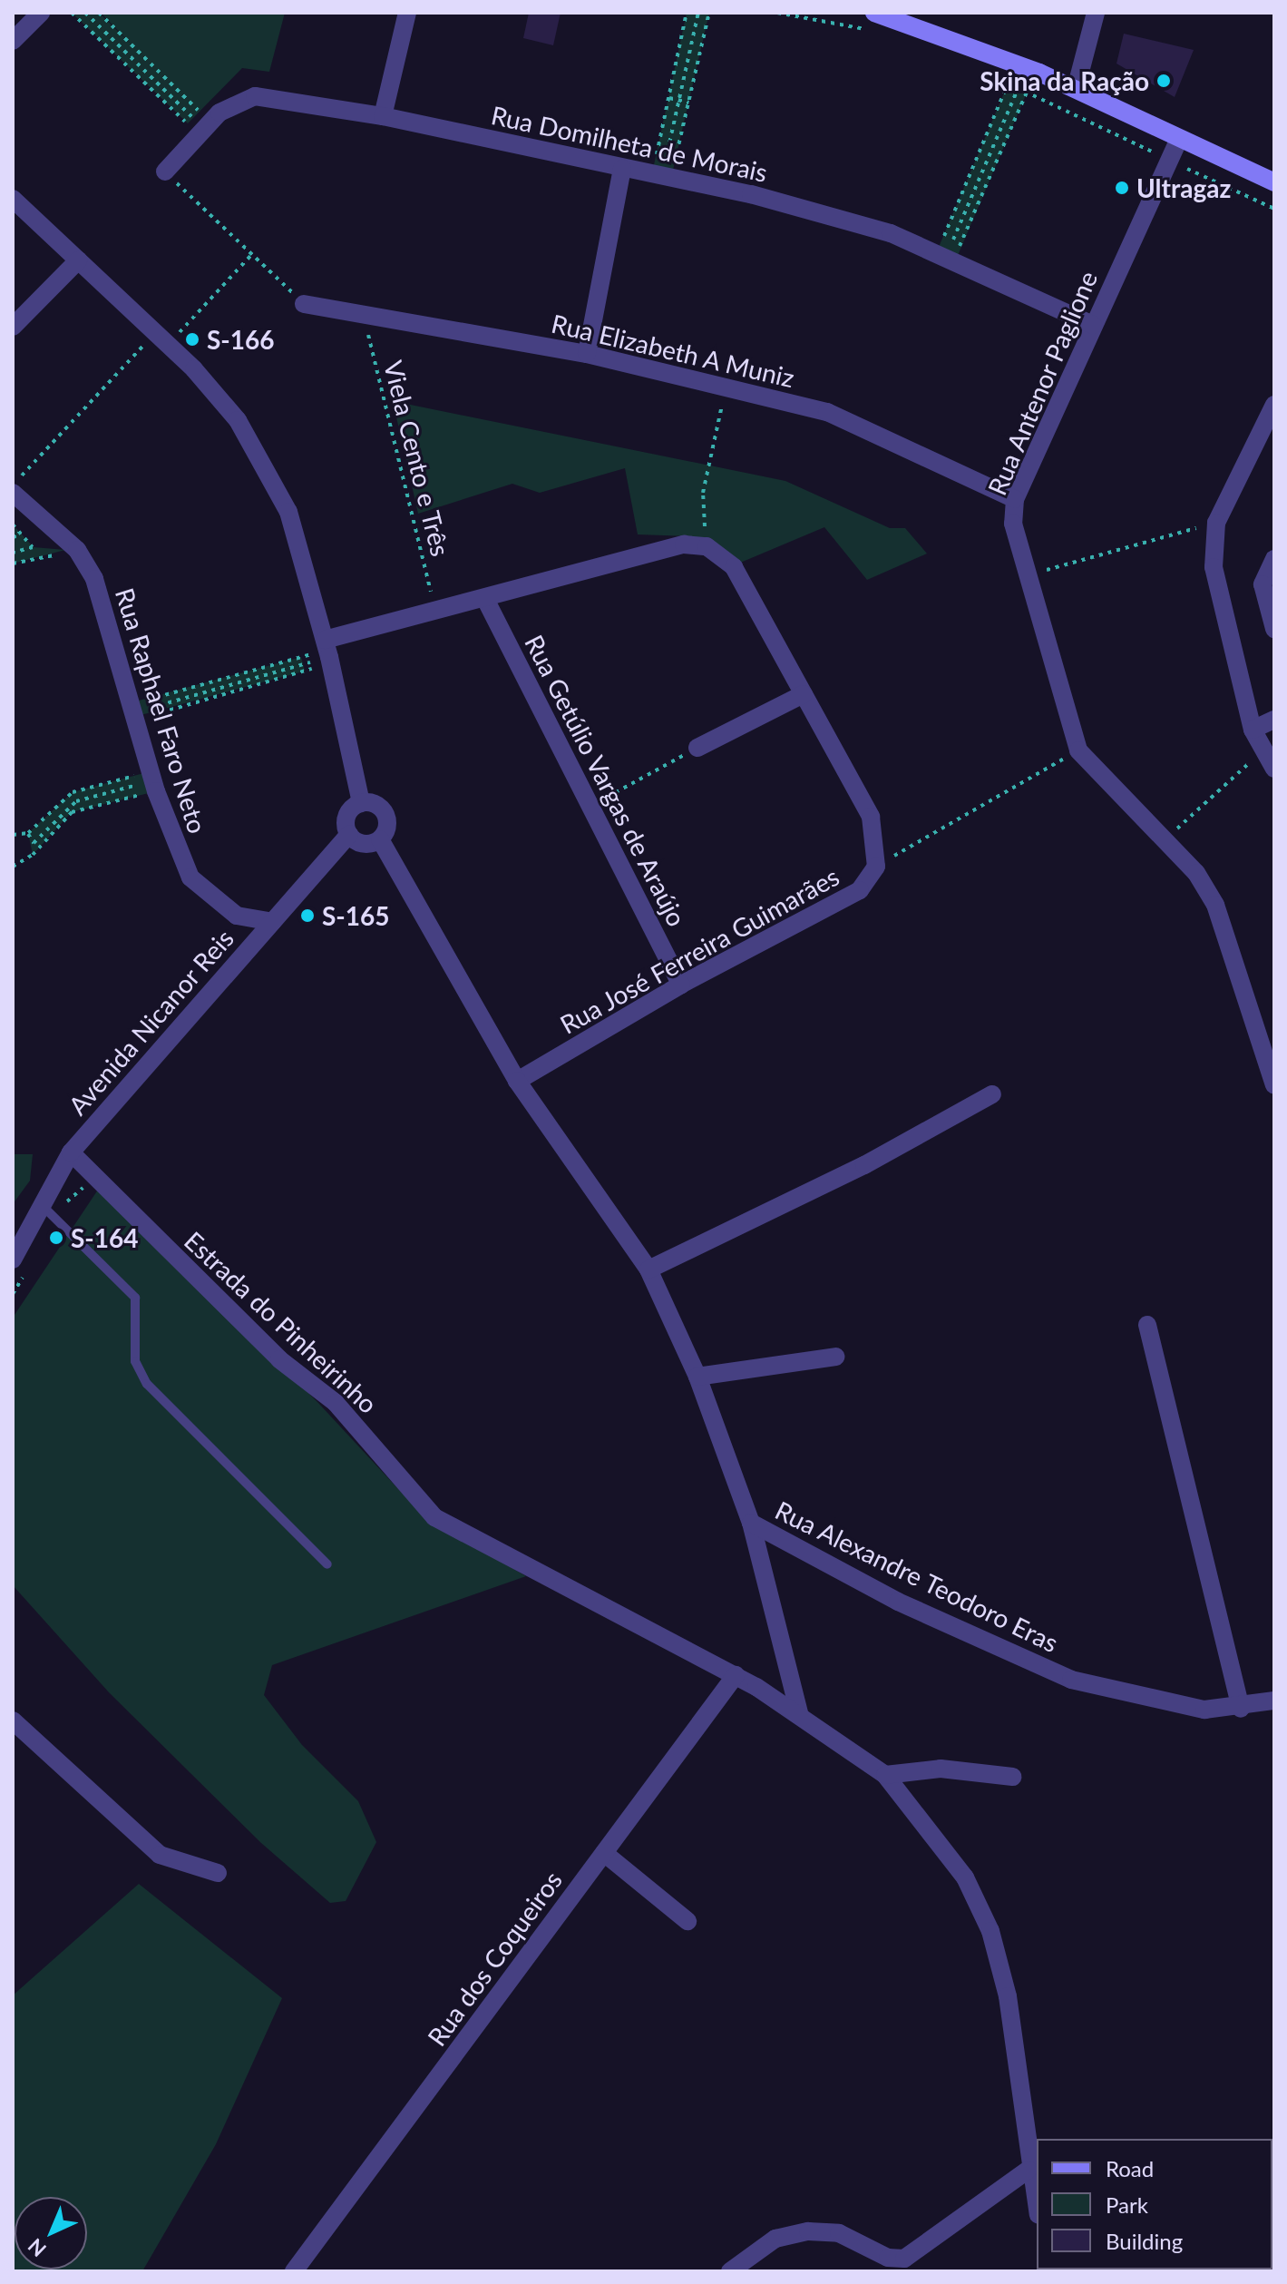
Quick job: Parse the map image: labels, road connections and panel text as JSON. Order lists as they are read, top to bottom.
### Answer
{
  "streets": {
    "street": [
      "Rua Domilheta de Morais",
      "Rua Elizabeth A Muniz",
      "Rua Antenor Paglione",
      "Rua Raphael Faro Neto",
      "Rua Getúlio Vargas de Araújo",
      "Rua José Ferreira Guimarães",
      "Avenida Nicanor Reis",
      "Estrada do Pinheirinho",
      "Rua Alexandre Teodoro Eras",
      "Rua dos Coqueiros"
    ],
    "path": ["Viela Cento e Três"]
  },
  "crossings": [
    ["Rua Domilheta de Morais", "Rua Antenor Paglione"],
    ["Rua Elizabeth A Muniz", "Rua Antenor Paglione"],
    ["Rua Elizabeth A Muniz", "Viela Cento e Três"],
    ["Rua Raphael Faro Neto", "Avenida Nicanor Reis"],
    ["Rua Getúlio Vargas de Araújo", "Rua José Ferreira Guimarães"],
    ["Avenida Nicanor Reis", "Estrada do Pinheirinho"],
    ["Estrada do Pinheirinho", "Rua dos Coqueiros"]
  ],
  "places": [
    "Skina da Ração",
    "Ultragaz",
    "S-166",
    "S-165",
    "S-164"
  ],
  "legend": ["Road", "Park", "Building"],
  "north": "bottom left"
}
